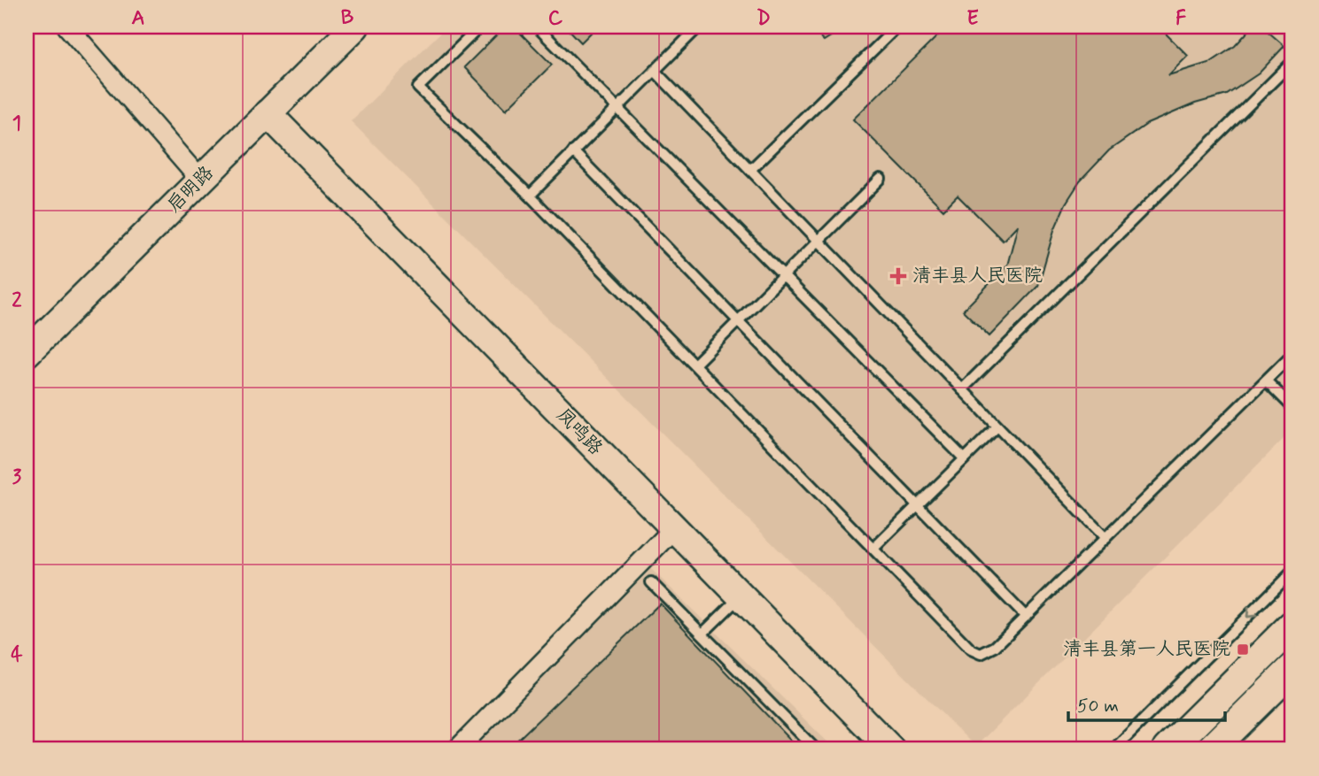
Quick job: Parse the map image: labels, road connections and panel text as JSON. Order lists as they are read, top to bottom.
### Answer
{
  "streets": {
    "street": ["启明路", "凤鸣路"]
  },
  "crossings": [
    ["启明路", "凤鸣路"]
  ],
  "places": {
    "health": ["清丰县人民医院"],
    "transit": ["清丰县第一人民医院"]
  },
  "scale_bar": "50 m",
  "grid": {
    "columns": [
      "A",
      "B",
      "C",
      "D",
      "E",
      "F"
    ],
    "rows": [
      "1",
      "2",
      "3",
      "4"
    ]
  }
}
